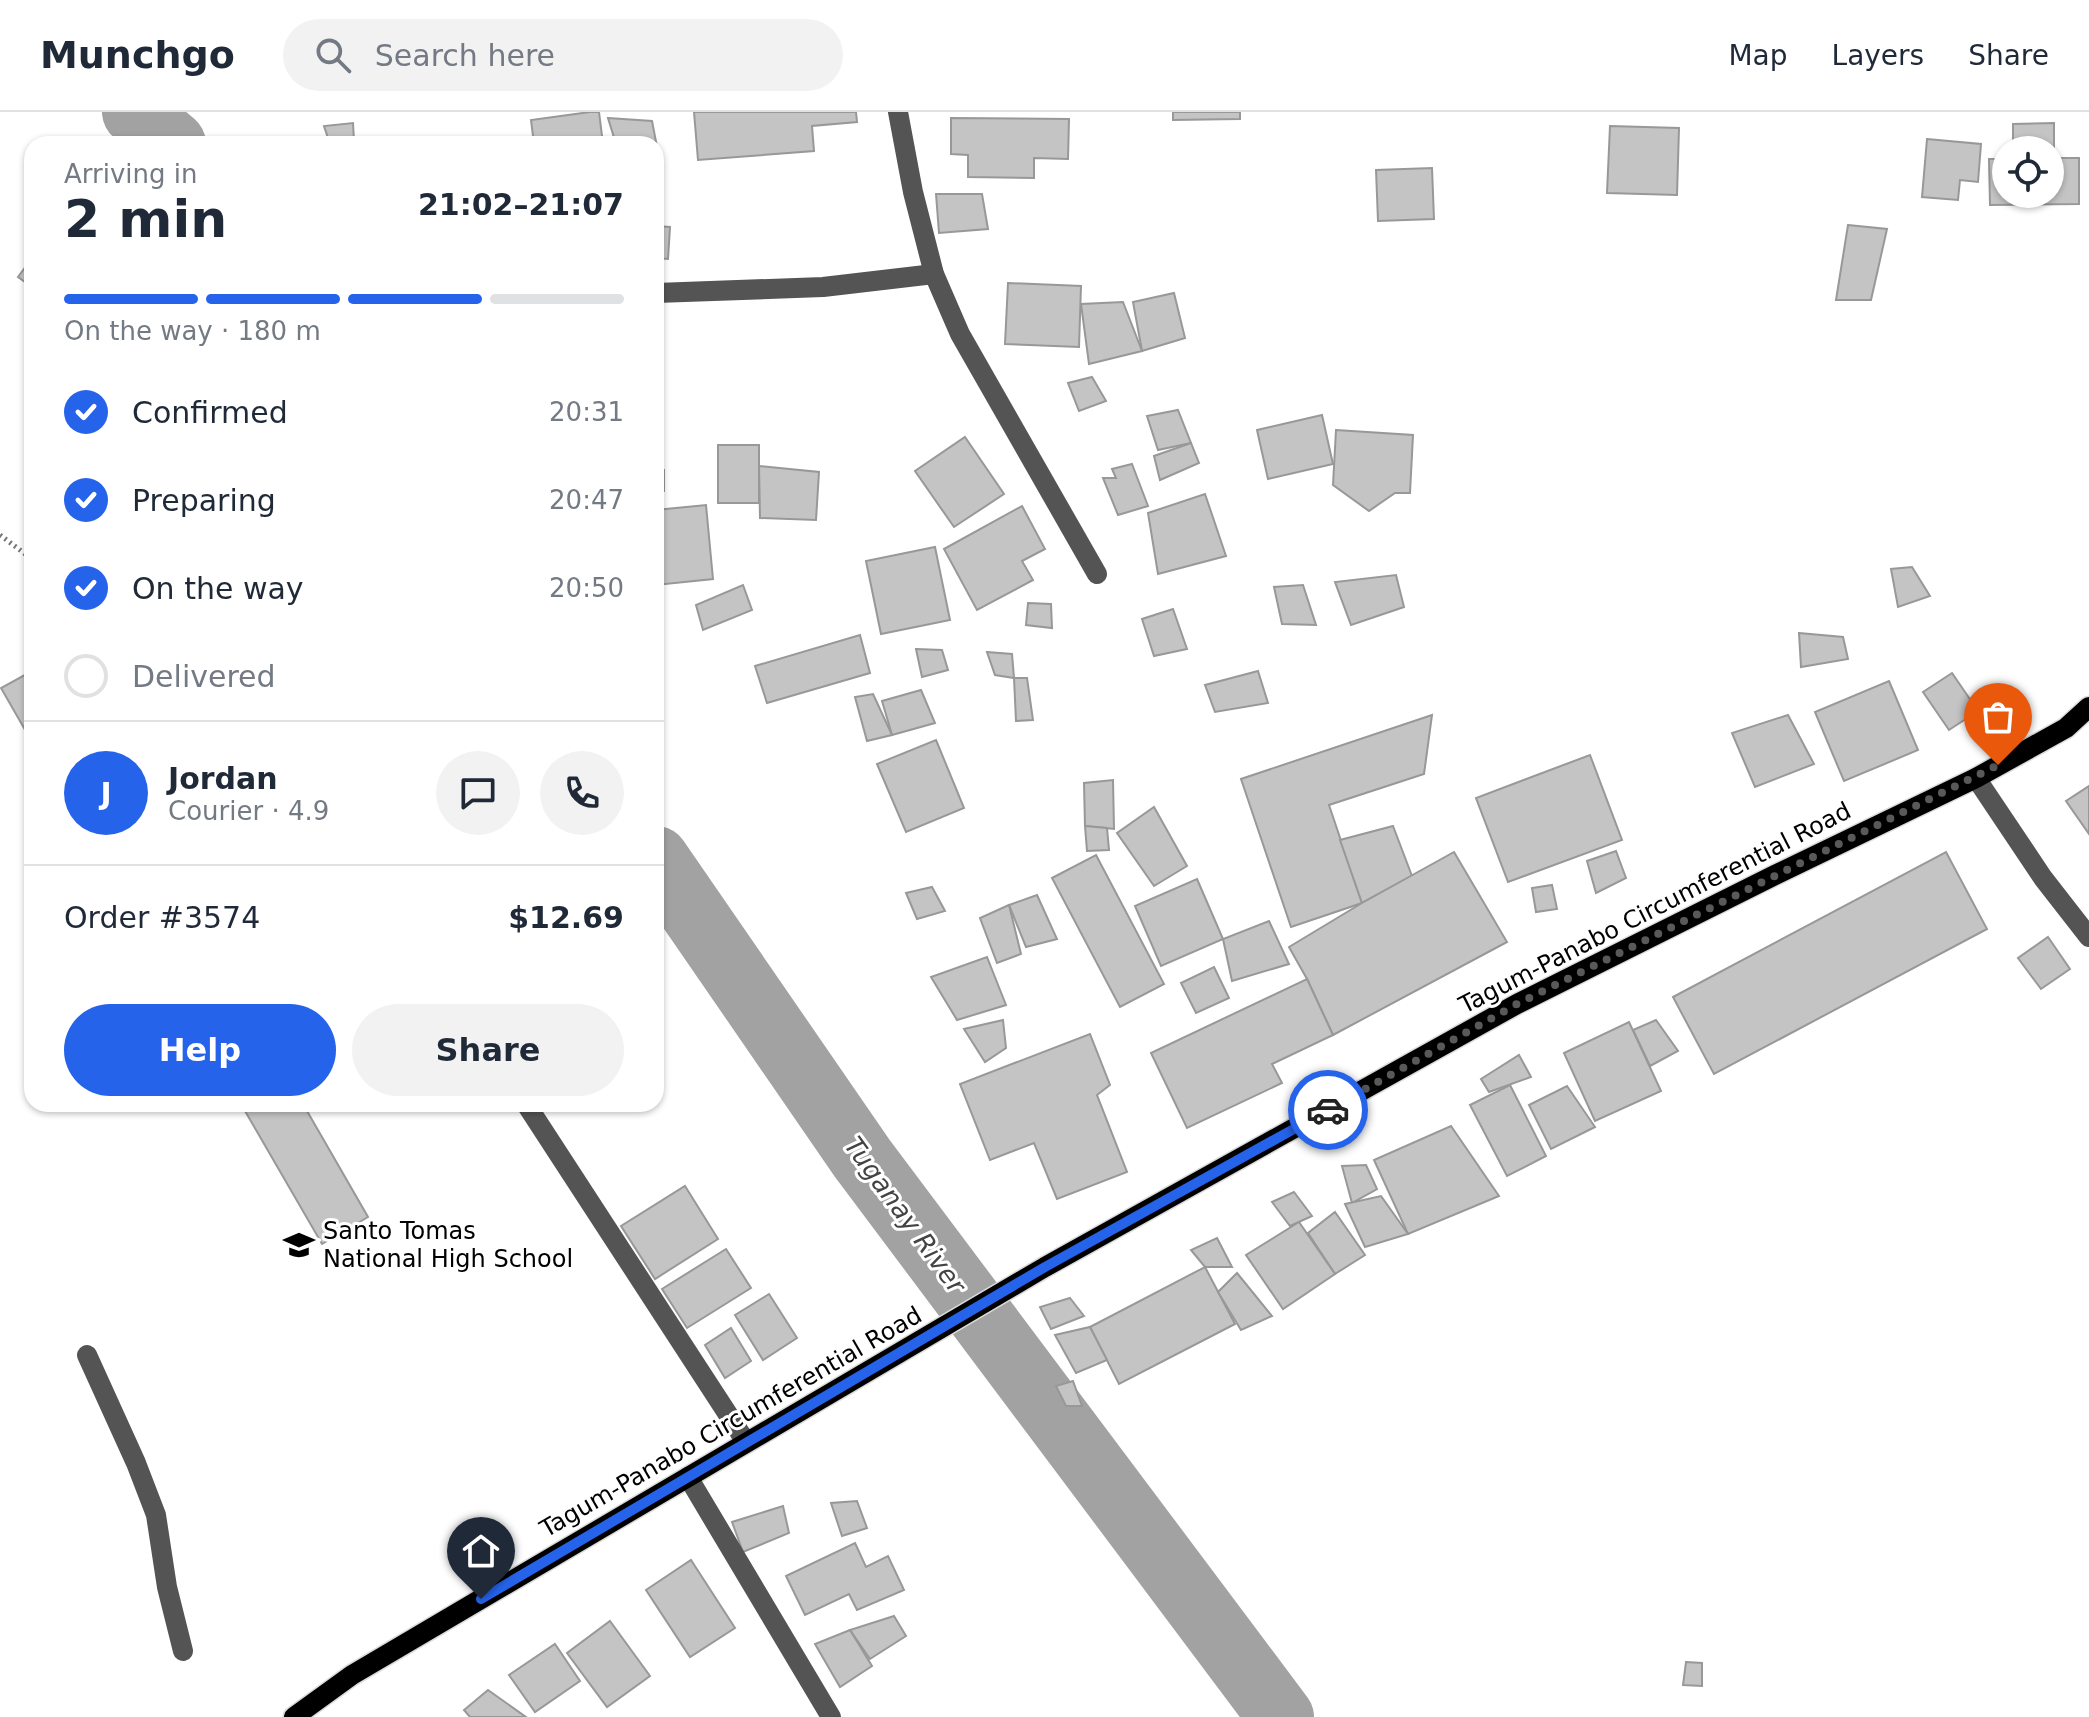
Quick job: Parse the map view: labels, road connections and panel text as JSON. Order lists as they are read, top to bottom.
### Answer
{
  "streets": {
    "main road": ["Tagum-Panabo Circumferential Road"]
  },
  "water": ["Tuganay River"],
  "places": {
    "school or university": ["Santo Tomas National High School"]
  },
  "page": {
    "header": "Munchgo",
    "search": "Search here",
    "nav": ["Map", "Layers", "Share"],
    "heading": ["2 min", "Arriving in", "21:02–21:07"],
    "panel": [
      "Jordan",
      "Courier · 4.9",
      "Order #3574",
      "$12.69"
    ],
    "bar": "On the way · 180 m",
    "list": [
      ["Confirmed", "20:31"],
      ["Preparing", "20:47"],
      ["On the way", "20:50"],
      "Delivered"
    ],
    "round": "J",
    "buttons": ["Help", "Share"]
  }
}
